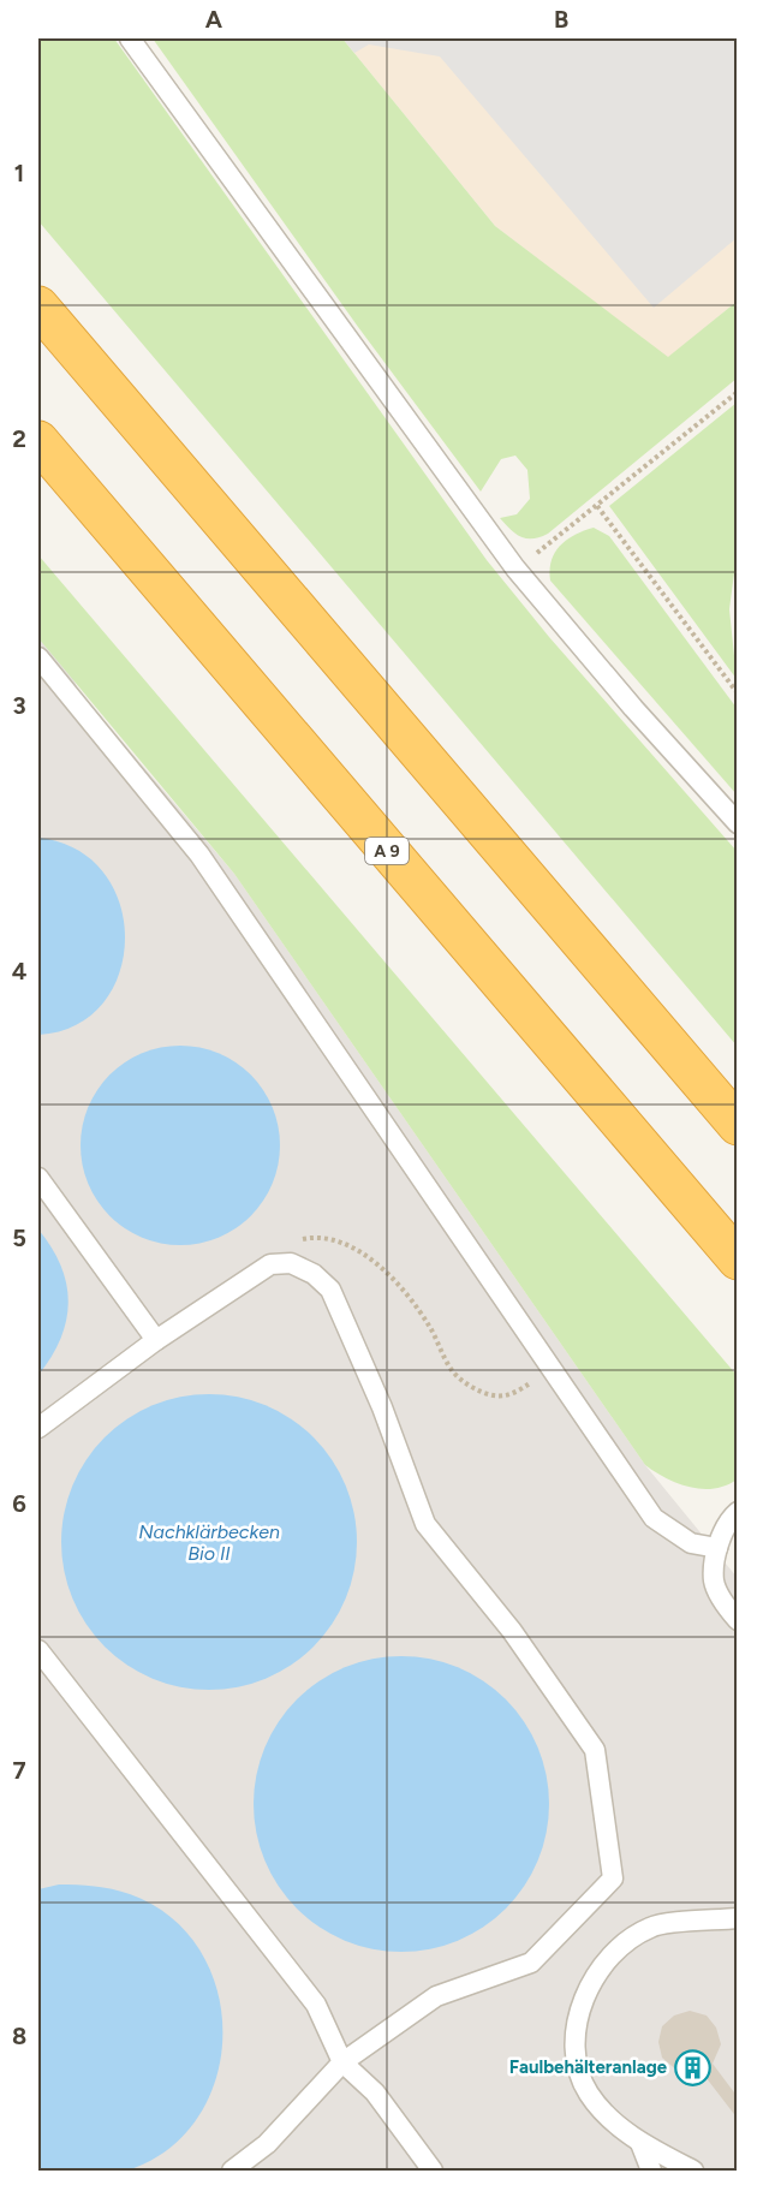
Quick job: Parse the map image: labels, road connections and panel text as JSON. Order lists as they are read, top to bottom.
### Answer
{
  "streets": {
    "highway": ["A 9"]
  },
  "water": ["Nachklärbecken Bio II"],
  "places": {
    "building": ["Faulbehälteranlage"]
  },
  "grid": {
    "columns": ["A", "B"],
    "rows": [
      "1",
      "2",
      "3",
      "4",
      "5",
      "6",
      "7",
      "8"
    ]
  }
}
